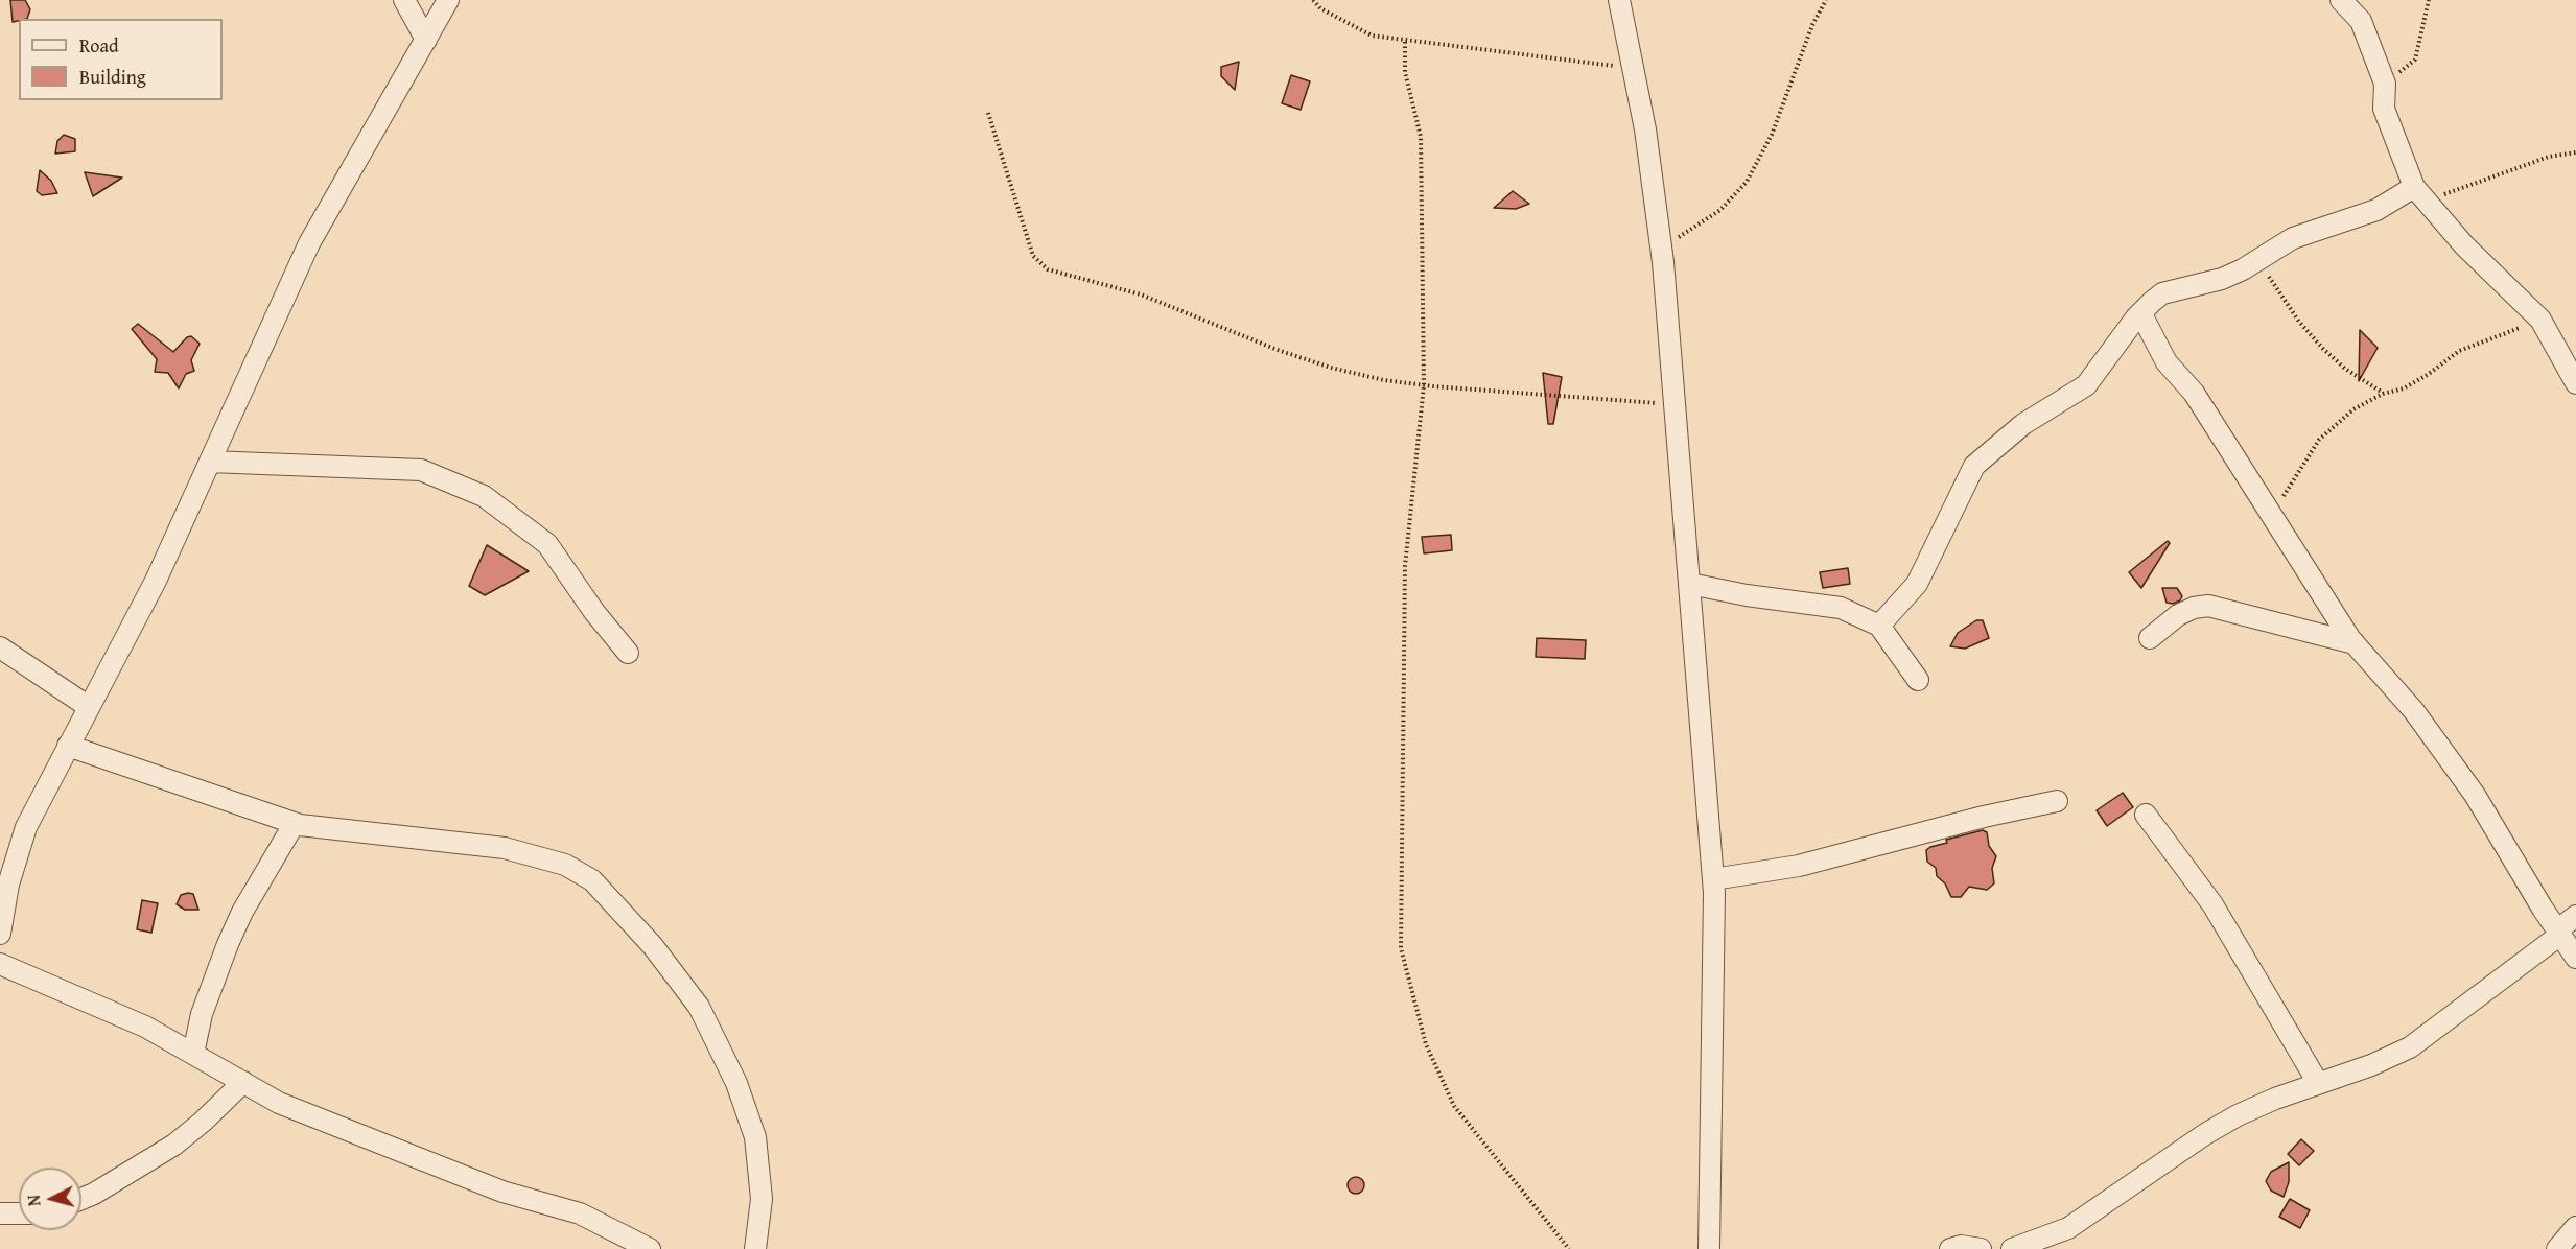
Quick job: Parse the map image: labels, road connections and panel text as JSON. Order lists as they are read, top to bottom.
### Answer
{
  "legend": ["Road", "Building"],
  "north": "left"
}
